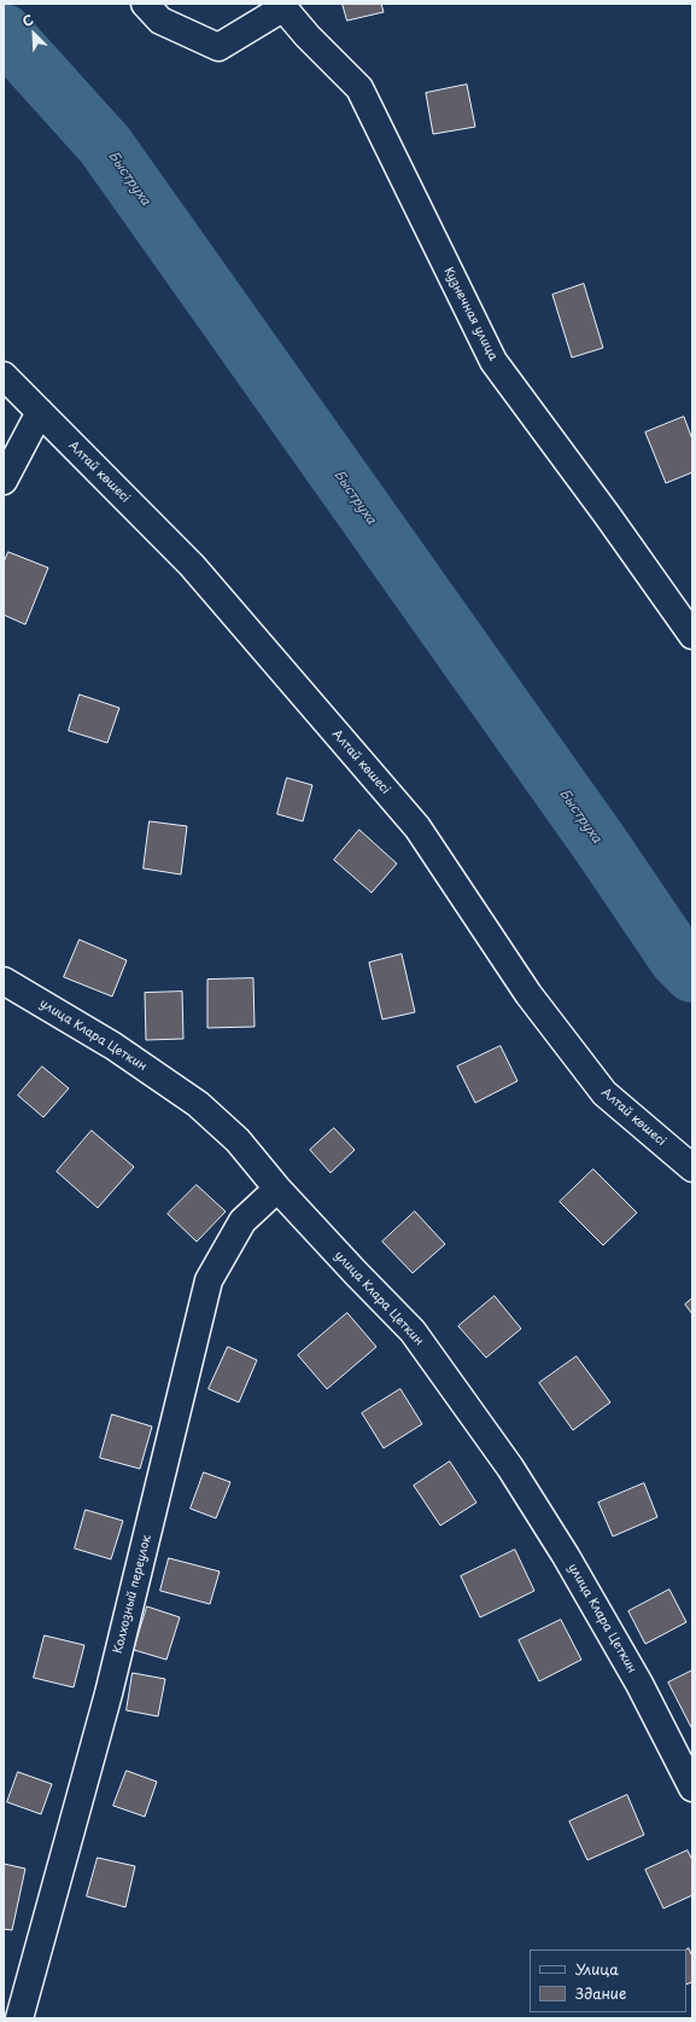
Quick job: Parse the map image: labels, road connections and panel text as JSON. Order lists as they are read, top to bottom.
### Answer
{
  "streets": {
    "street": [
      "Кузнечная улица",
      "Алтай көшесі",
      "улица Клара Цеткин",
      "Колхозный переулок"
    ]
  },
  "crossings": [
    ["улица Клара Цеткин", "Колхозный переулок"]
  ],
  "water": ["Быструха"],
  "legend": ["Улица", "Здание"],
  "north": "top left"
}
